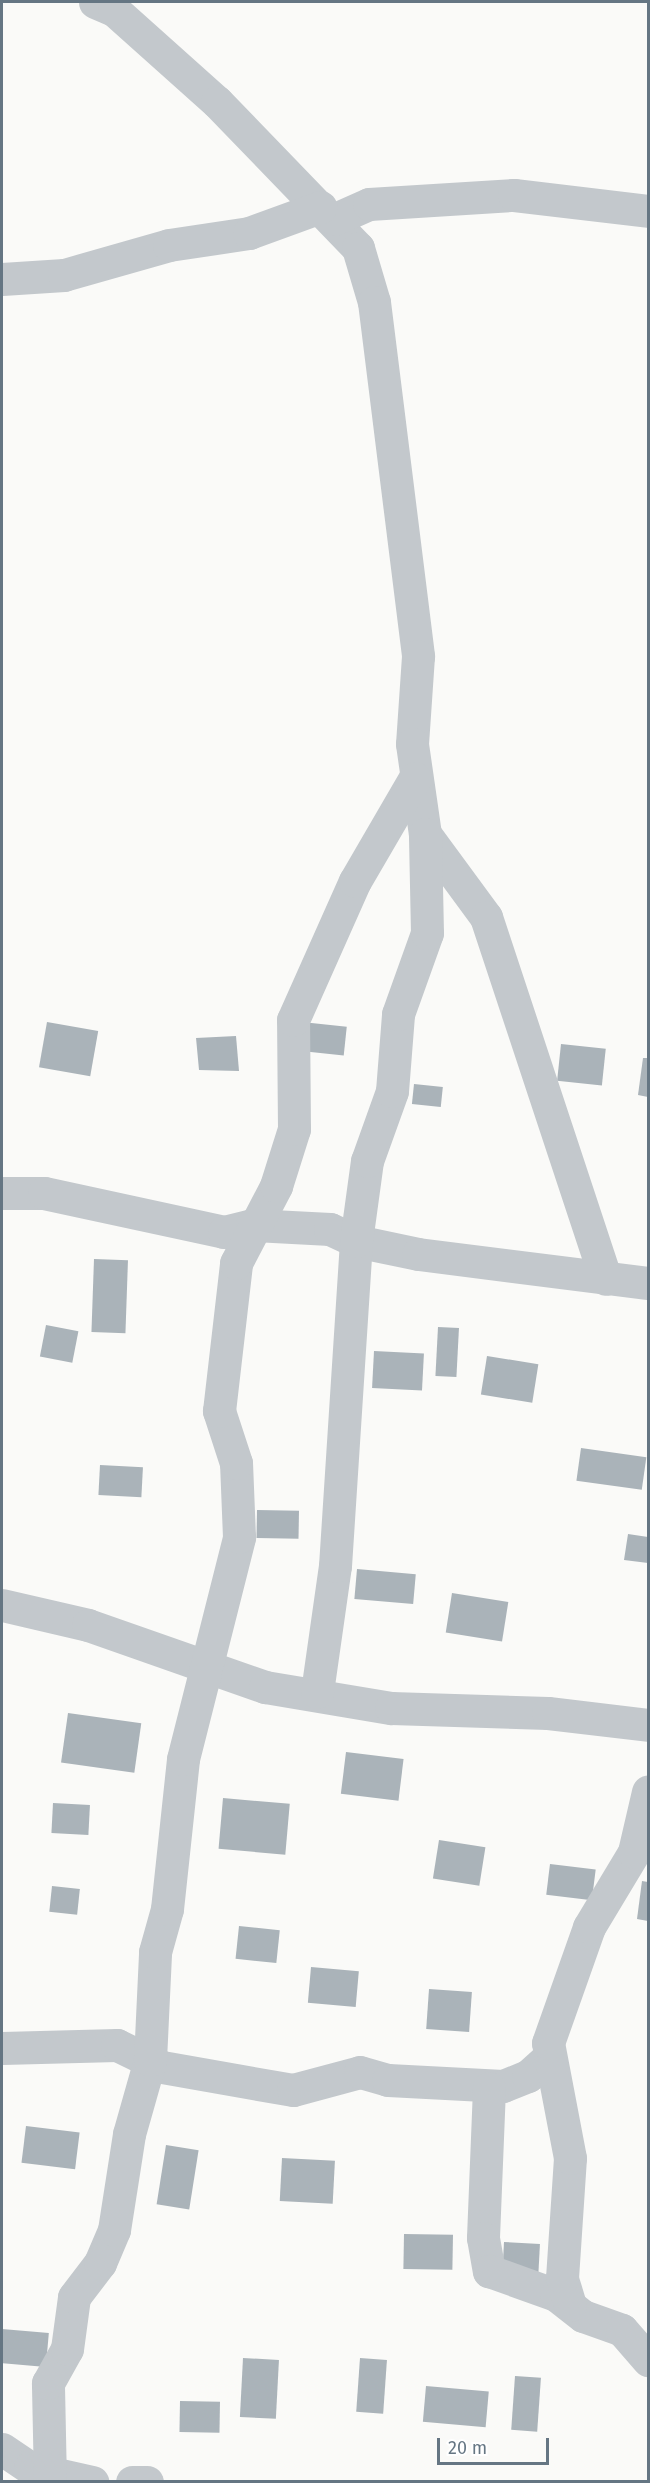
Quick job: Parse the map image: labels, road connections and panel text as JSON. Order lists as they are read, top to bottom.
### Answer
{
  "scale_bar": "20 m"
}
